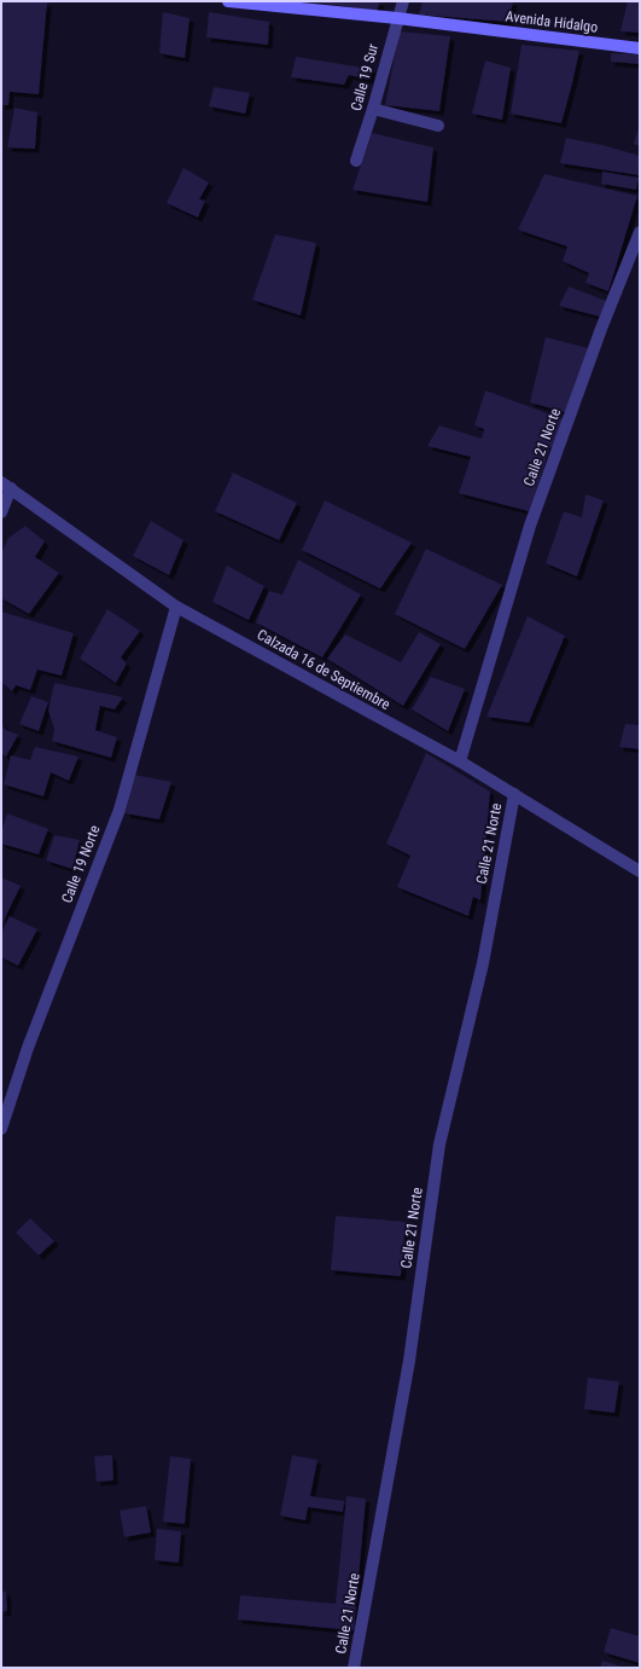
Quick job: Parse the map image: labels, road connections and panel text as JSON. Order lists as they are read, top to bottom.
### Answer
{
  "streets": {
    "street": [
      "Avenida Hidalgo",
      "Calle 19 Sur",
      "Calle 21 Norte",
      "Calzada 16 de Septiembre",
      "Calle 19 Norte"
    ]
  },
  "crossings": [
    ["Avenida Hidalgo", "Calle 19 Sur"],
    ["Calle 21 Norte", "Calzada 16 de Septiembre"],
    ["Calzada 16 de Septiembre", "Calle 19 Norte"]
  ]
}
